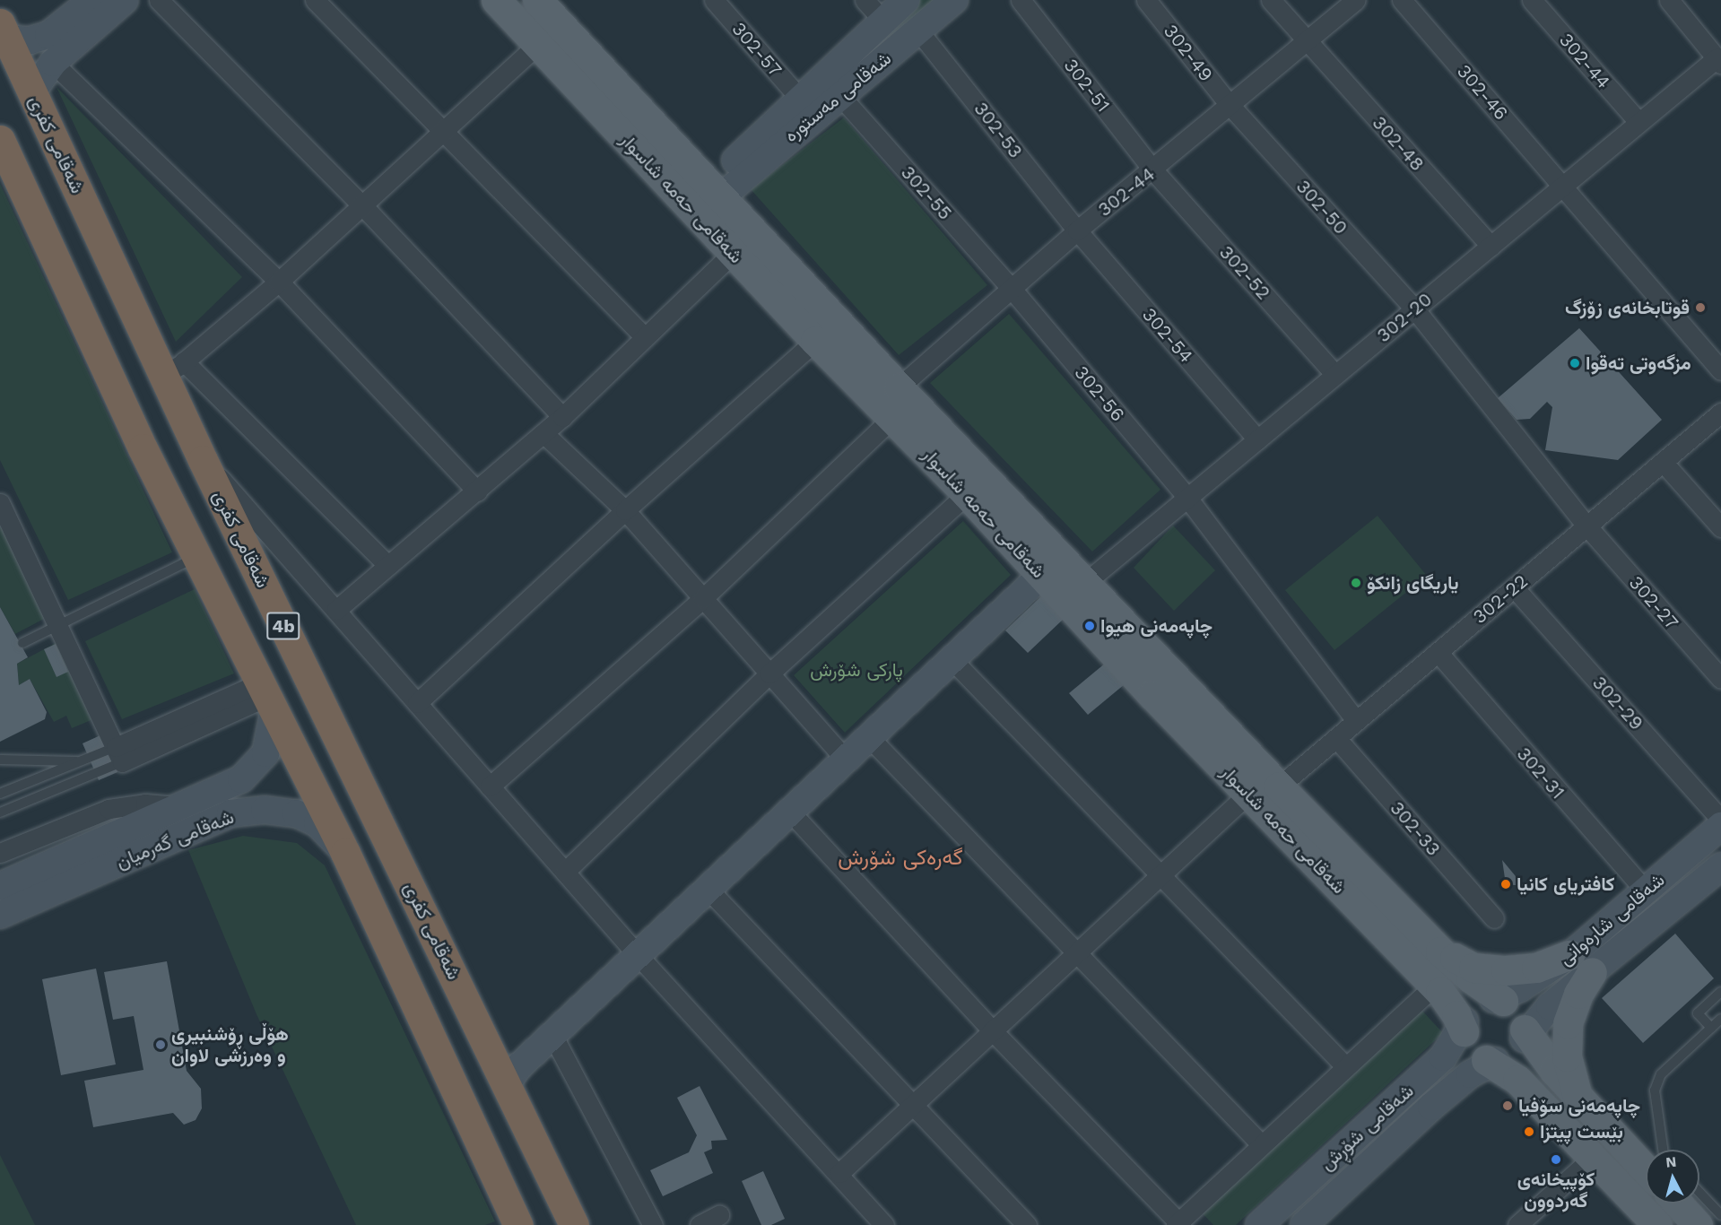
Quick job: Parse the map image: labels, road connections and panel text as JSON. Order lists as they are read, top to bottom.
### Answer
{
  "streets": {
    "highway": ["شەقامی کفری", "4b"],
    "main road": [
      "شەقامی مەستورە",
      "شەقامی حەمە شاسوار",
      "شەقامی گەرمیان",
      "شەقامی شارەوانی",
      "شەقامی شۆڕش"
    ],
    "street": [
      "302-57",
      "302-49",
      "302-44",
      "302-51",
      "302-46",
      "302-53",
      "302-48",
      "302-55",
      "302-50",
      "302-52",
      "302-20",
      "302-54",
      "302-56",
      "302-22",
      "302-27",
      "302-29",
      "302-31",
      "302-33"
    ]
  },
  "crossings": [
    ["302-57", "شەقامی مەستورە"],
    ["302-49", "302-44"],
    ["302-49", "302-50"],
    ["302-44", "302-51"],
    ["302-44", "302-53"],
    ["302-44", "302-48"],
    ["302-44", "302-55"],
    ["302-44", "شەقامی حەمە شاسوار"],
    ["302-44", "302-50"],
    ["302-44", "302-52"],
    ["302-44", "302-20"],
    ["302-44", "302-54"],
    ["302-44", "302-56"],
    ["302-51", "302-52"],
    ["302-46", "302-20"],
    ["شەقامی مەستورە", "302-53"],
    ["شەقامی مەستورە", "302-55"],
    ["شەقامی مەستورە", "شەقامی حەمە شاسوار"],
    ["302-53", "302-54"],
    ["302-48", "302-20"],
    ["302-55", "302-56"],
    ["شەقامی حەمە شاسوار", "302-20"],
    ["شەقامی حەمە شاسوار", "302-22"],
    ["شەقامی حەمە شاسوار", "شەقامی شارەوانی"],
    ["شەقامی حەمە شاسوار", "شەقامی شۆڕش"],
    ["302-50", "302-20"],
    ["302-50", "302-22"],
    ["302-50", "302-27"],
    ["302-52", "302-20"],
    ["302-20", "302-54"],
    ["302-20", "302-56"],
    ["302-56", "302-22"],
    ["302-22", "302-27"],
    ["302-22", "302-29"],
    ["302-22", "302-31"],
    ["302-22", "302-33"],
    ["4b", "شەقامی گەرمیان"],
    ["302-31", "شەقامی شارەوانی"],
    ["شەقامی شارەوانی", "شەقامی شۆڕش"]
  ],
  "districts": ["گەرەکی شۆرش"],
  "parks": ["پارکی شۆرش"],
  "places": [
    "قوتابخانه‌ی زۆزگ",
    "مزگه‌وتی ته‌قوا",
    "یاریگای زانکۆ",
    "چاپەمەنی هیوا",
    "کافتریای کانیا",
    "هۆڵی ڕۆشنبیری و وەرزشی لاوان",
    "چاپەمەنی سۆفیا",
    "بێست پیتزا",
    "کۆپیخانەی گەردوون"
  ],
  "north": "top"
}
